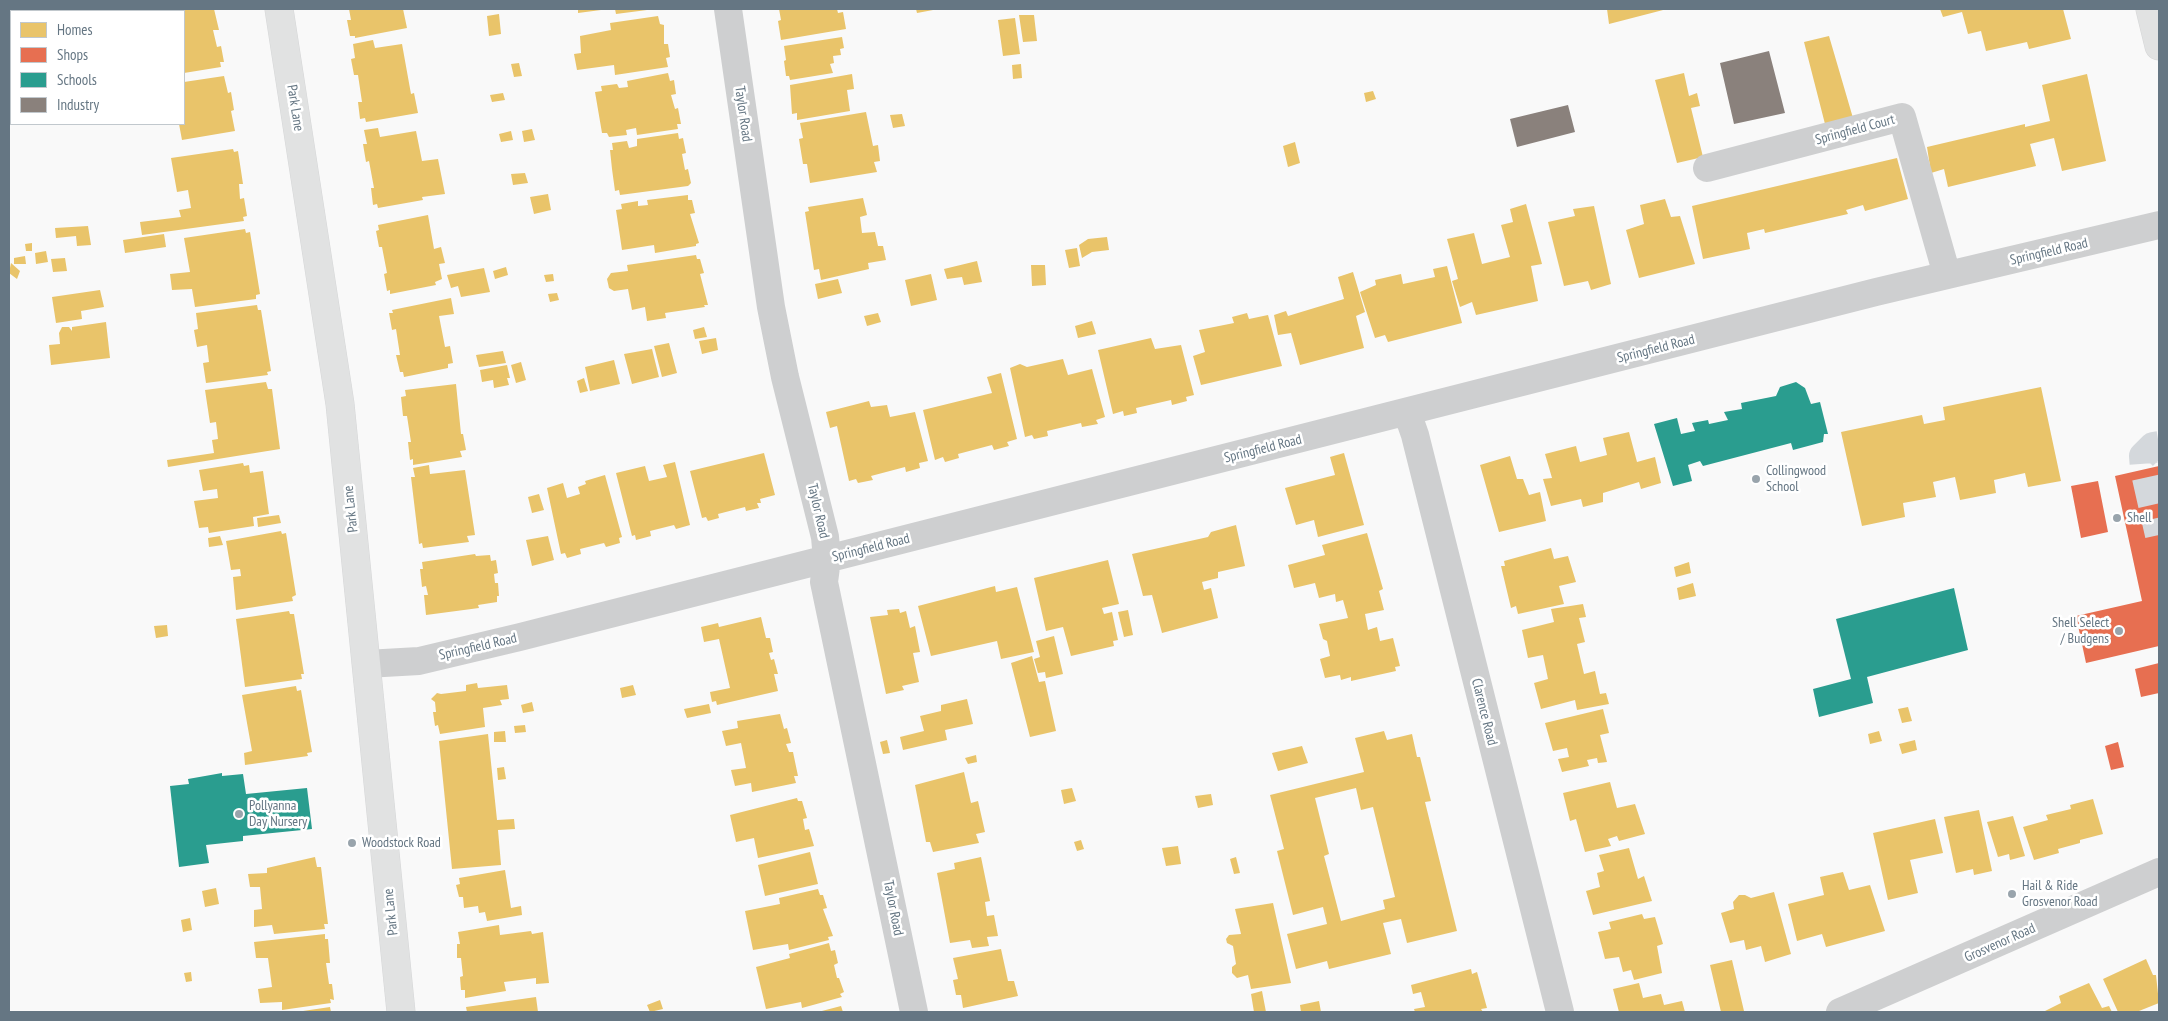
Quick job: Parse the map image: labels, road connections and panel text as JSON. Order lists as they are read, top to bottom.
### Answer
{
  "streets": {
    "main road": ["Park Lane"],
    "street": [
      "Taylor Road",
      "Springfield Court",
      "Springfield Road",
      "Clarence Road",
      "Grosvenor Road"
    ]
  },
  "crossings": [
    ["Park Lane", "Springfield Road"],
    ["Taylor Road", "Springfield Road"],
    ["Springfield Court", "Springfield Road"],
    ["Springfield Road", "Clarence Road"]
  ],
  "places": [
    "Collingwood School",
    "Shell",
    "Shell Select / Budgens",
    "Pollyanna Day Nursery",
    "Woodstock Road",
    "Hail & Ride Grosvenor Road"
  ],
  "legend": [
    "Homes",
    "Shops",
    "Schools",
    "Industry"
  ]
}
